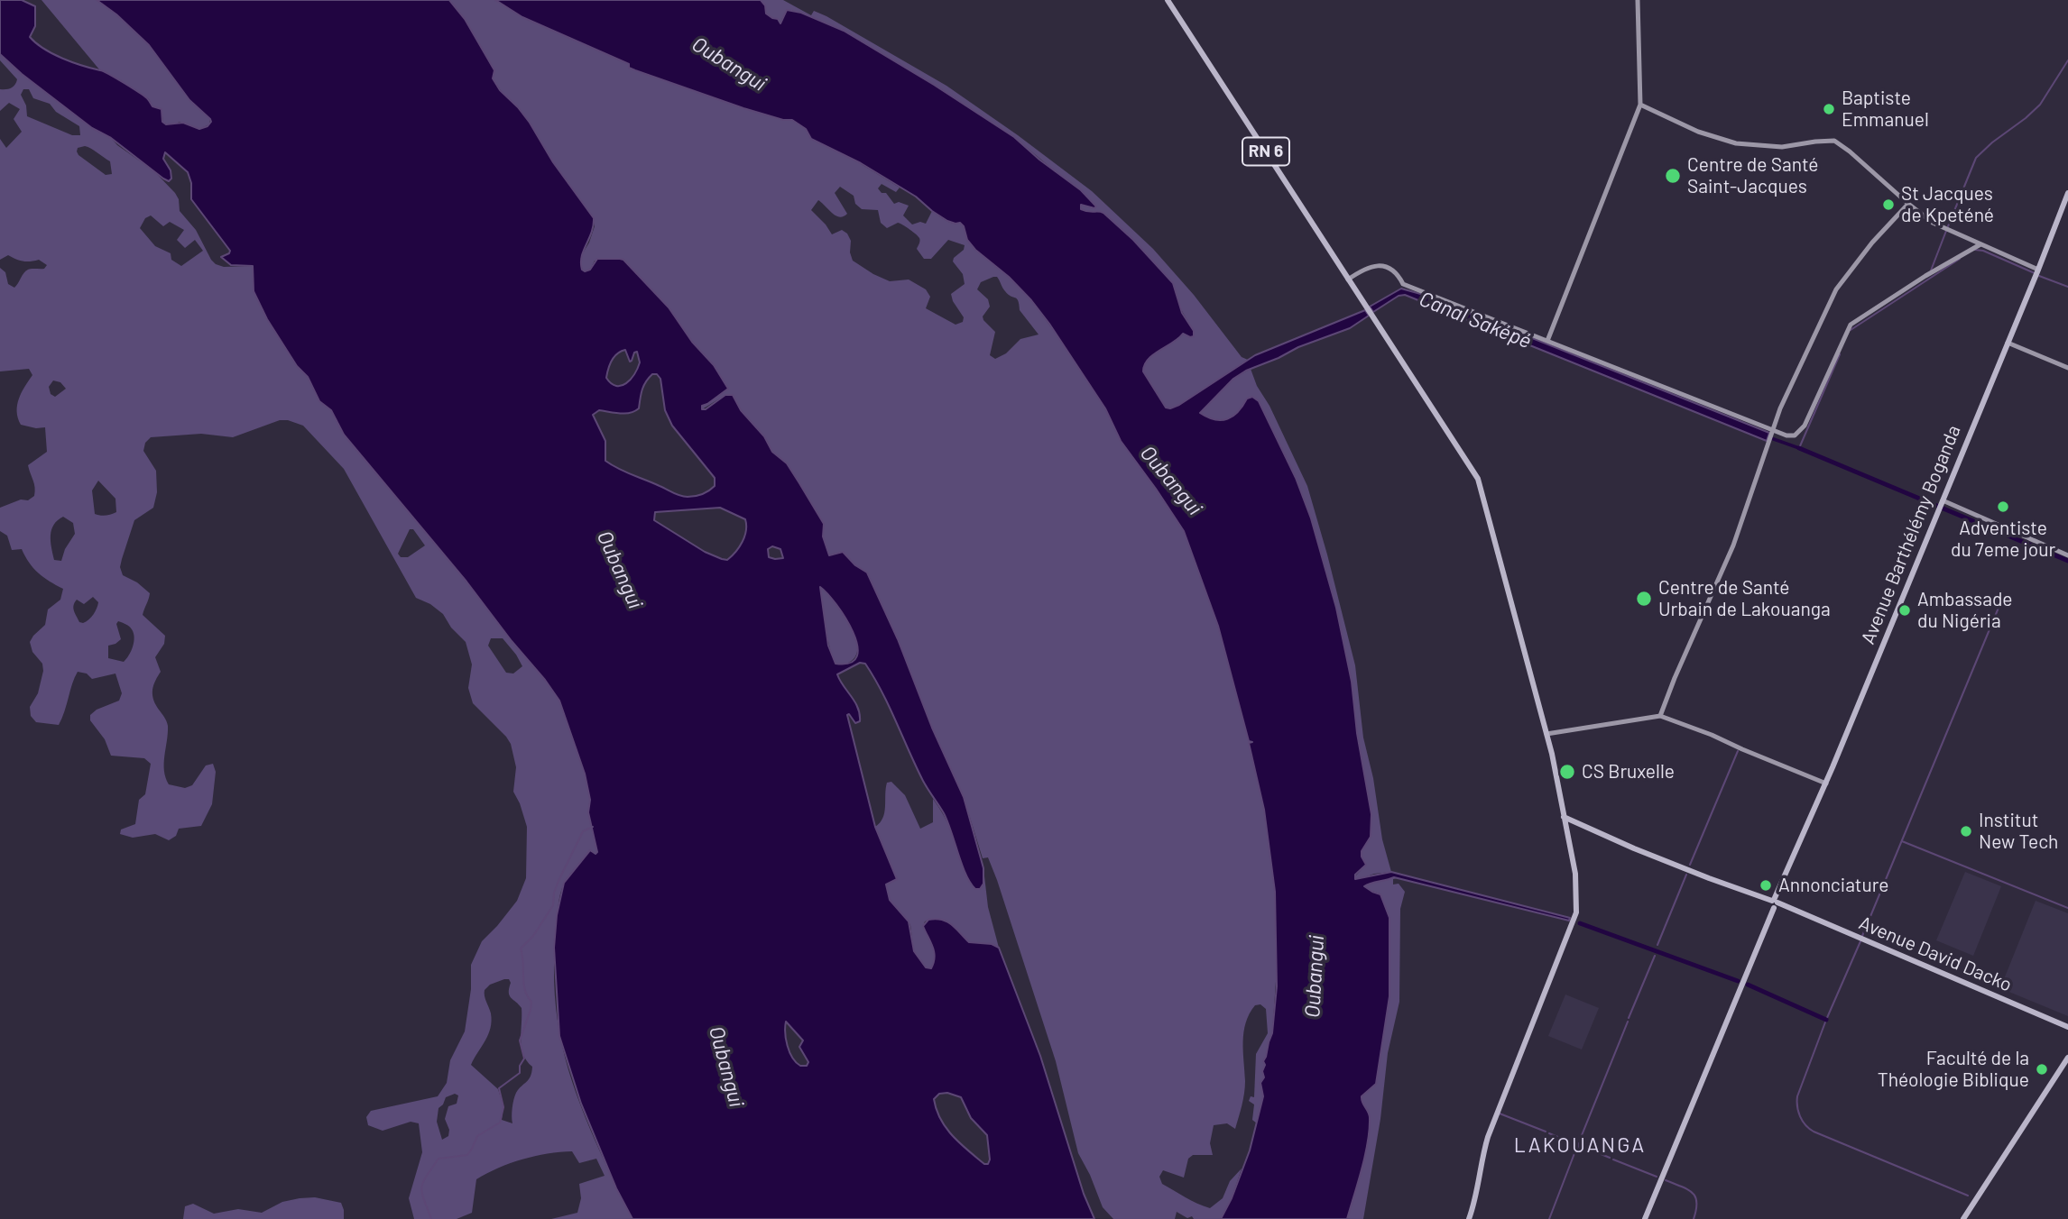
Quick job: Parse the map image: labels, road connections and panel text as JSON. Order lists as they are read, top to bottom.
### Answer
{
  "streets": {
    "main road": ["RN 6", "Avenue Barthélémy Boganda", "Avenue David Dacko"]
  },
  "crossings": [
    ["RN 6", "Avenue David Dacko"],
    ["Avenue Barthélémy Boganda", "Avenue David Dacko"]
  ],
  "districts": ["LAKOUANGA"],
  "water": ["Oubangui", "Canal Saképé"],
  "places": [
    "Baptiste Emmanuel",
    "Centre de Santé Saint-Jacques",
    "St Jacques de Kpeténé",
    "Adventiste du 7eme jour",
    "Centre de Santé Urbain de Lakouanga",
    "Ambassade du Nigéria",
    "CS Bruxelle",
    "Institut New Tech",
    "Annonciature",
    "Faculté de la Théologie Biblique"
  ]
}
